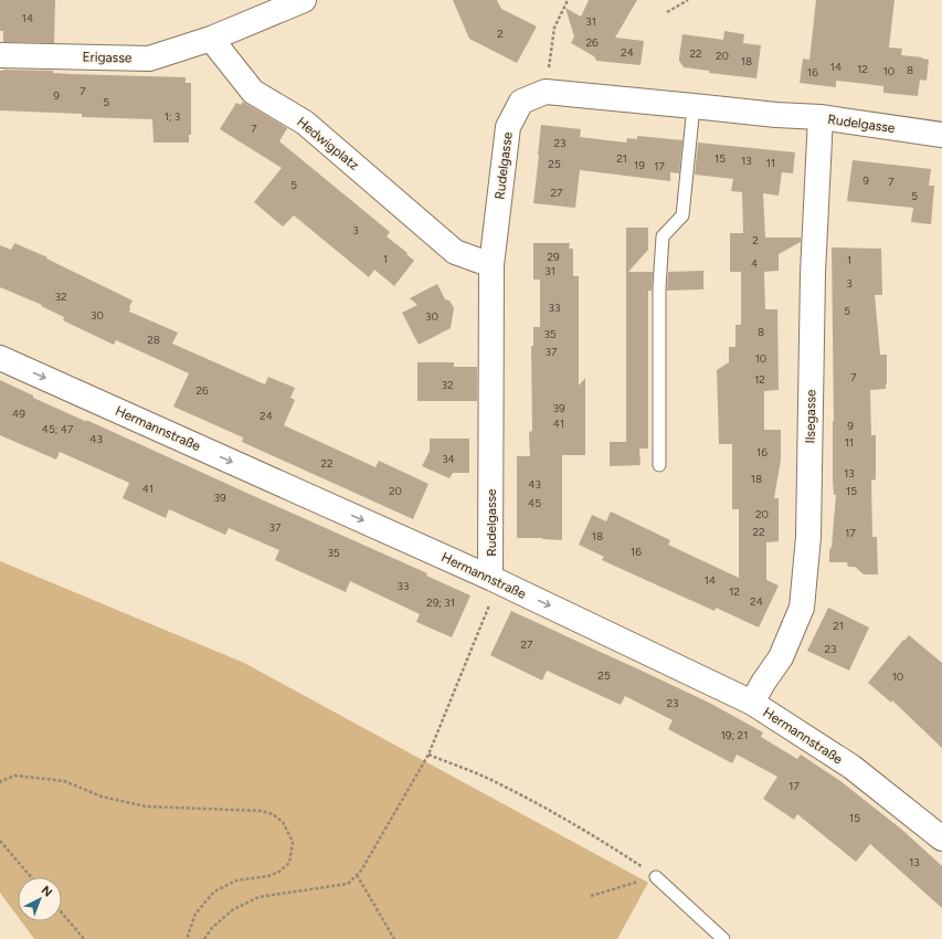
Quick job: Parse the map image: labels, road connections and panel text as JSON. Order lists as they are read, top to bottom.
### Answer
{
  "streets": {
    "street": [
      "Erigasse",
      "Rudelgasse",
      "Hedwigplatz",
      "Ilsegasse",
      "Hermannstraße"
    ]
  },
  "crossings": [
    ["Erigasse", "Hedwigplatz"],
    ["Rudelgasse", "Hedwigplatz"],
    ["Rudelgasse", "Ilsegasse"],
    ["Rudelgasse", "Hermannstraße"],
    ["Ilsegasse", "Hermannstraße"]
  ],
  "one_way": ["Hermannstraße"],
  "house_numbers": [
    "14",
    "31",
    "2",
    "26",
    "24",
    "22",
    "20",
    "18",
    "14",
    "12",
    "8",
    "10",
    "16",
    "7",
    "9",
    "5",
    "1; 3",
    "7",
    "23",
    "21",
    "15",
    "13",
    "11",
    "25",
    "19",
    "17",
    "9",
    "7",
    "5",
    "27",
    "5",
    "3",
    "2",
    "29",
    "1",
    "1",
    "4",
    "31",
    "3",
    "32",
    "33",
    "5",
    "30",
    "30",
    "8",
    "35",
    "28",
    "37",
    "10",
    "7",
    "12",
    "32",
    "26",
    "39",
    "49",
    "24",
    "41",
    "9",
    "45; 47",
    "43",
    "11",
    "16",
    "34",
    "22",
    "13",
    "18",
    "43",
    "41",
    "20",
    "15",
    "39",
    "45",
    "20",
    "37",
    "22",
    "17",
    "18",
    "16",
    "35",
    "14",
    "33",
    "12",
    "24",
    "29; 31",
    "21",
    "27",
    "23",
    "25",
    "10",
    "23",
    "19; 21",
    "17",
    "15",
    "13"
  ],
  "north": "top right"
}
